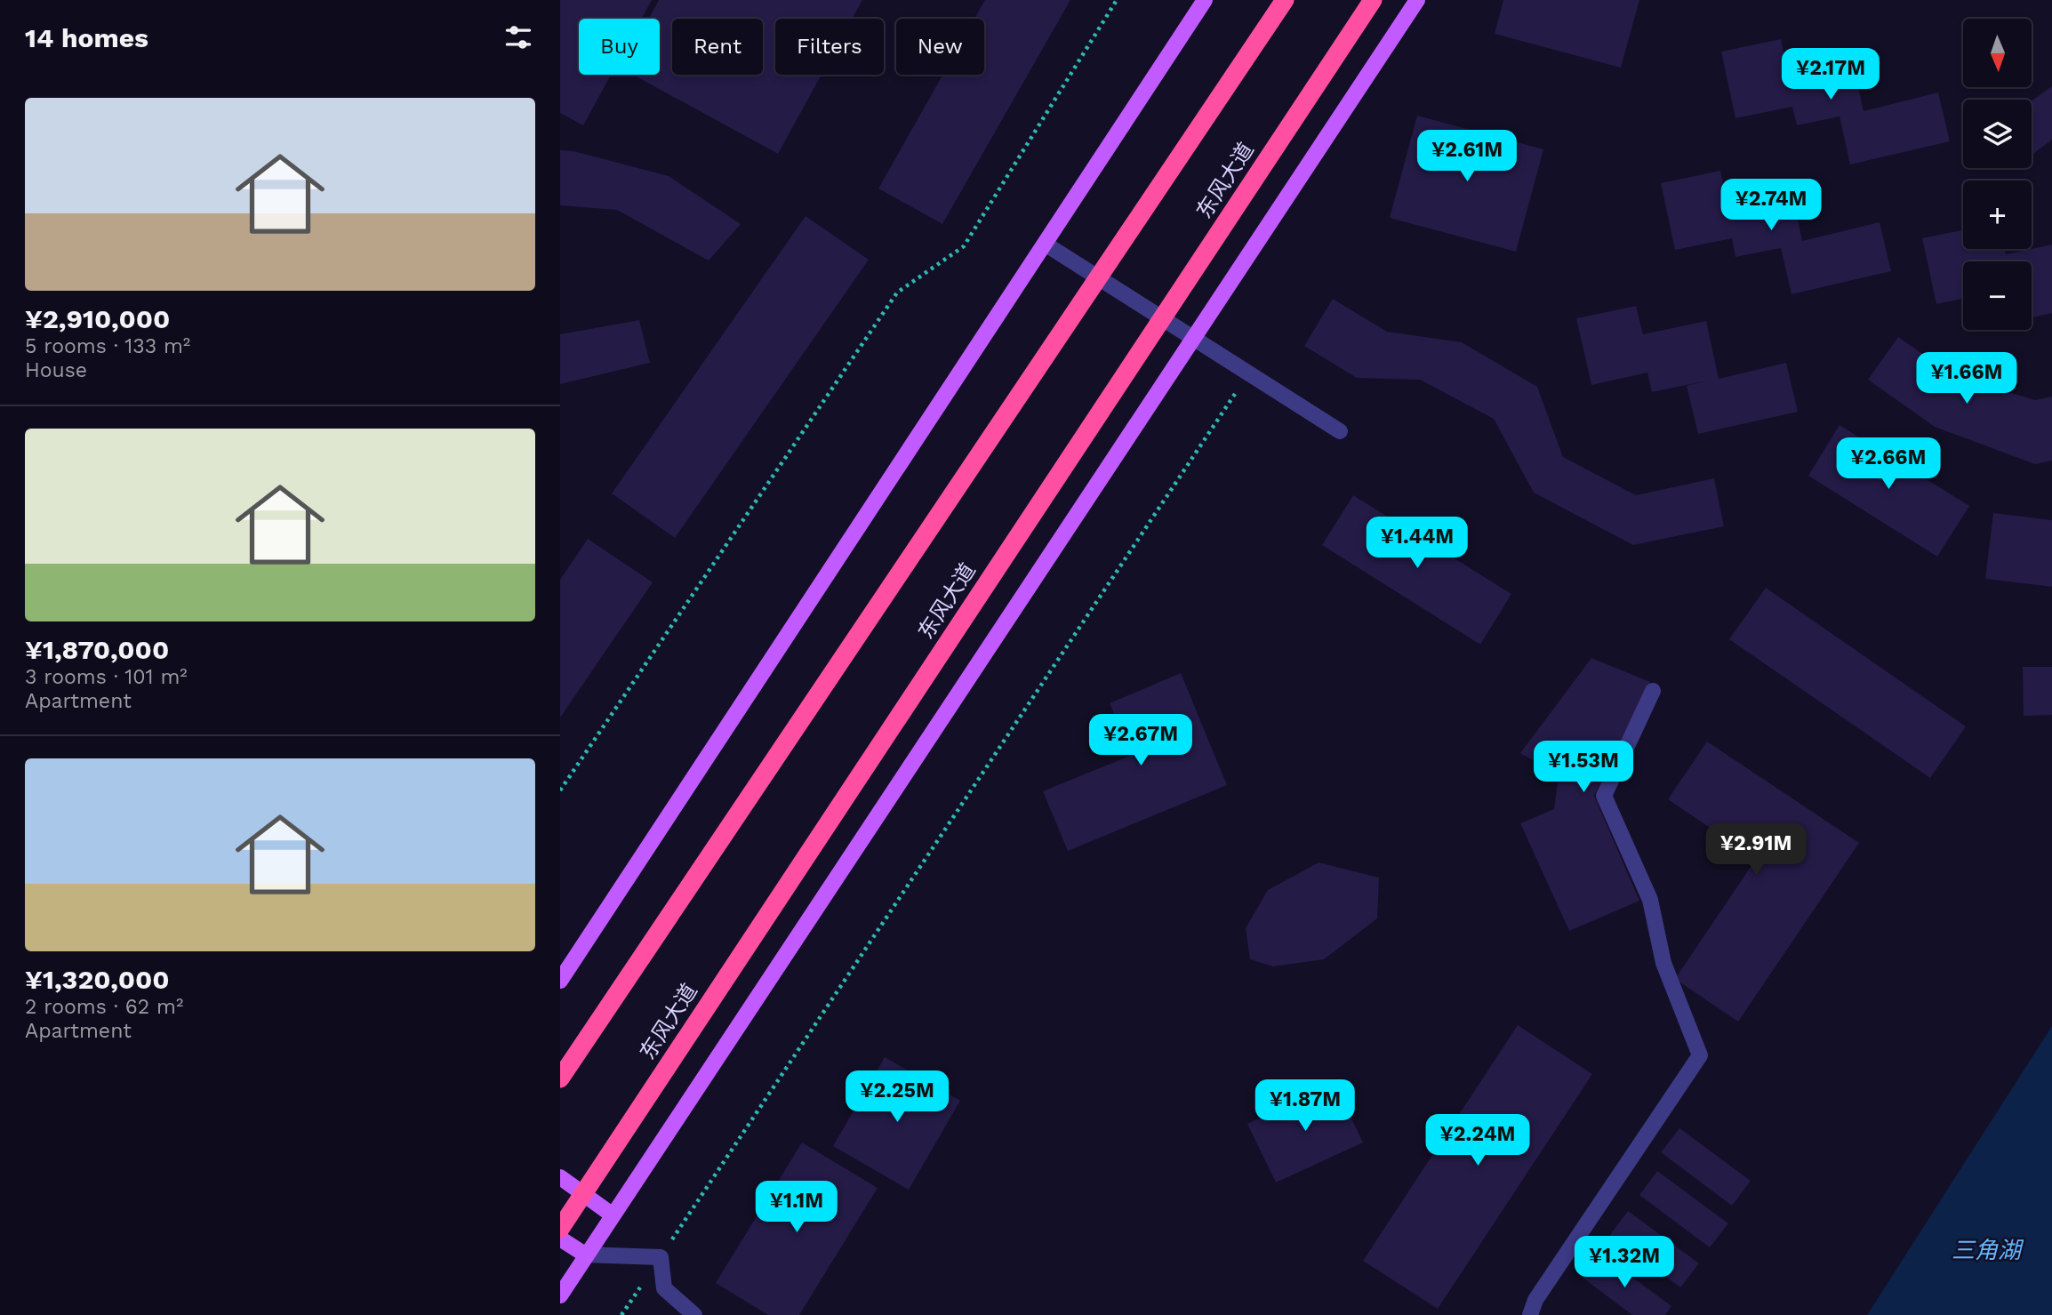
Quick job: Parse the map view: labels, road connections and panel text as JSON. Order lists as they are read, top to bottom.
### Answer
{
  "streets": {
    "highway": ["东风大道"]
  },
  "water": ["三角湖"],
  "north": "bottom",
  "page": {
    "heading": "14 homes",
    "map_buttons": ["+", "−"],
    "chip": [
      "Buy",
      "Rent",
      "Filters",
      "New"
    ],
    "price": [
      "¥2.17M",
      "¥2.61M",
      "¥2.74M",
      "¥1.66M",
      "¥2.66M",
      "¥1.44M",
      "¥2.67M",
      "¥1.53M",
      "¥2.91M",
      "¥2.25M",
      "¥1.87M",
      "¥2.24M",
      "¥1.1M",
      "¥1.32M"
    ],
    "list": [
      {
        "name": "¥2,910,000",
        "note": "5 rooms · 133 m² · House"
      },
      {
        "name": "¥1,870,000",
        "note": "3 rooms · 101 m² · Apartment"
      },
      {
        "name": "¥1,320,000",
        "note": "2 rooms · 62 m² · Apartment"
      }
    ]
  }
}
